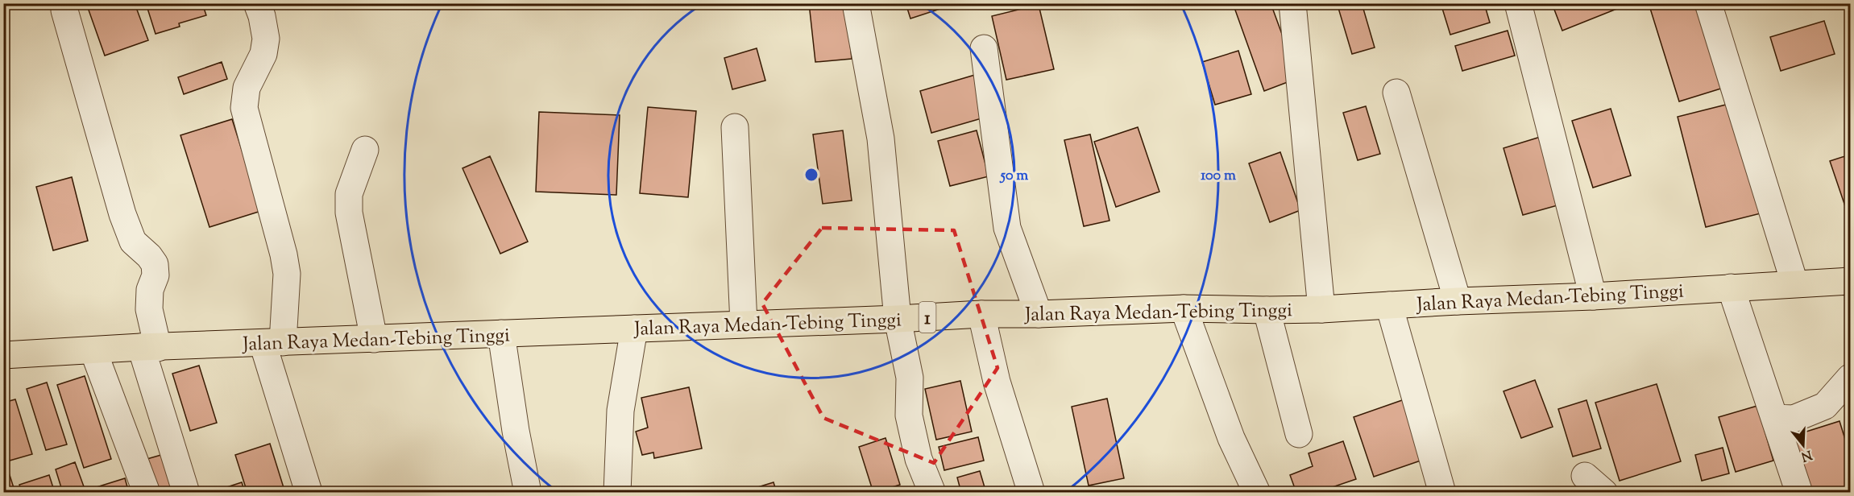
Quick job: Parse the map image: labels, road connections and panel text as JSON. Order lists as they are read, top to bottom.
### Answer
{
  "streets": {
    "highway": ["Jalan Raya Medan-Tebing Tinggi", "1"]
  },
  "north": "bottom",
  "rings": ["50 m", "100 m"]
}
